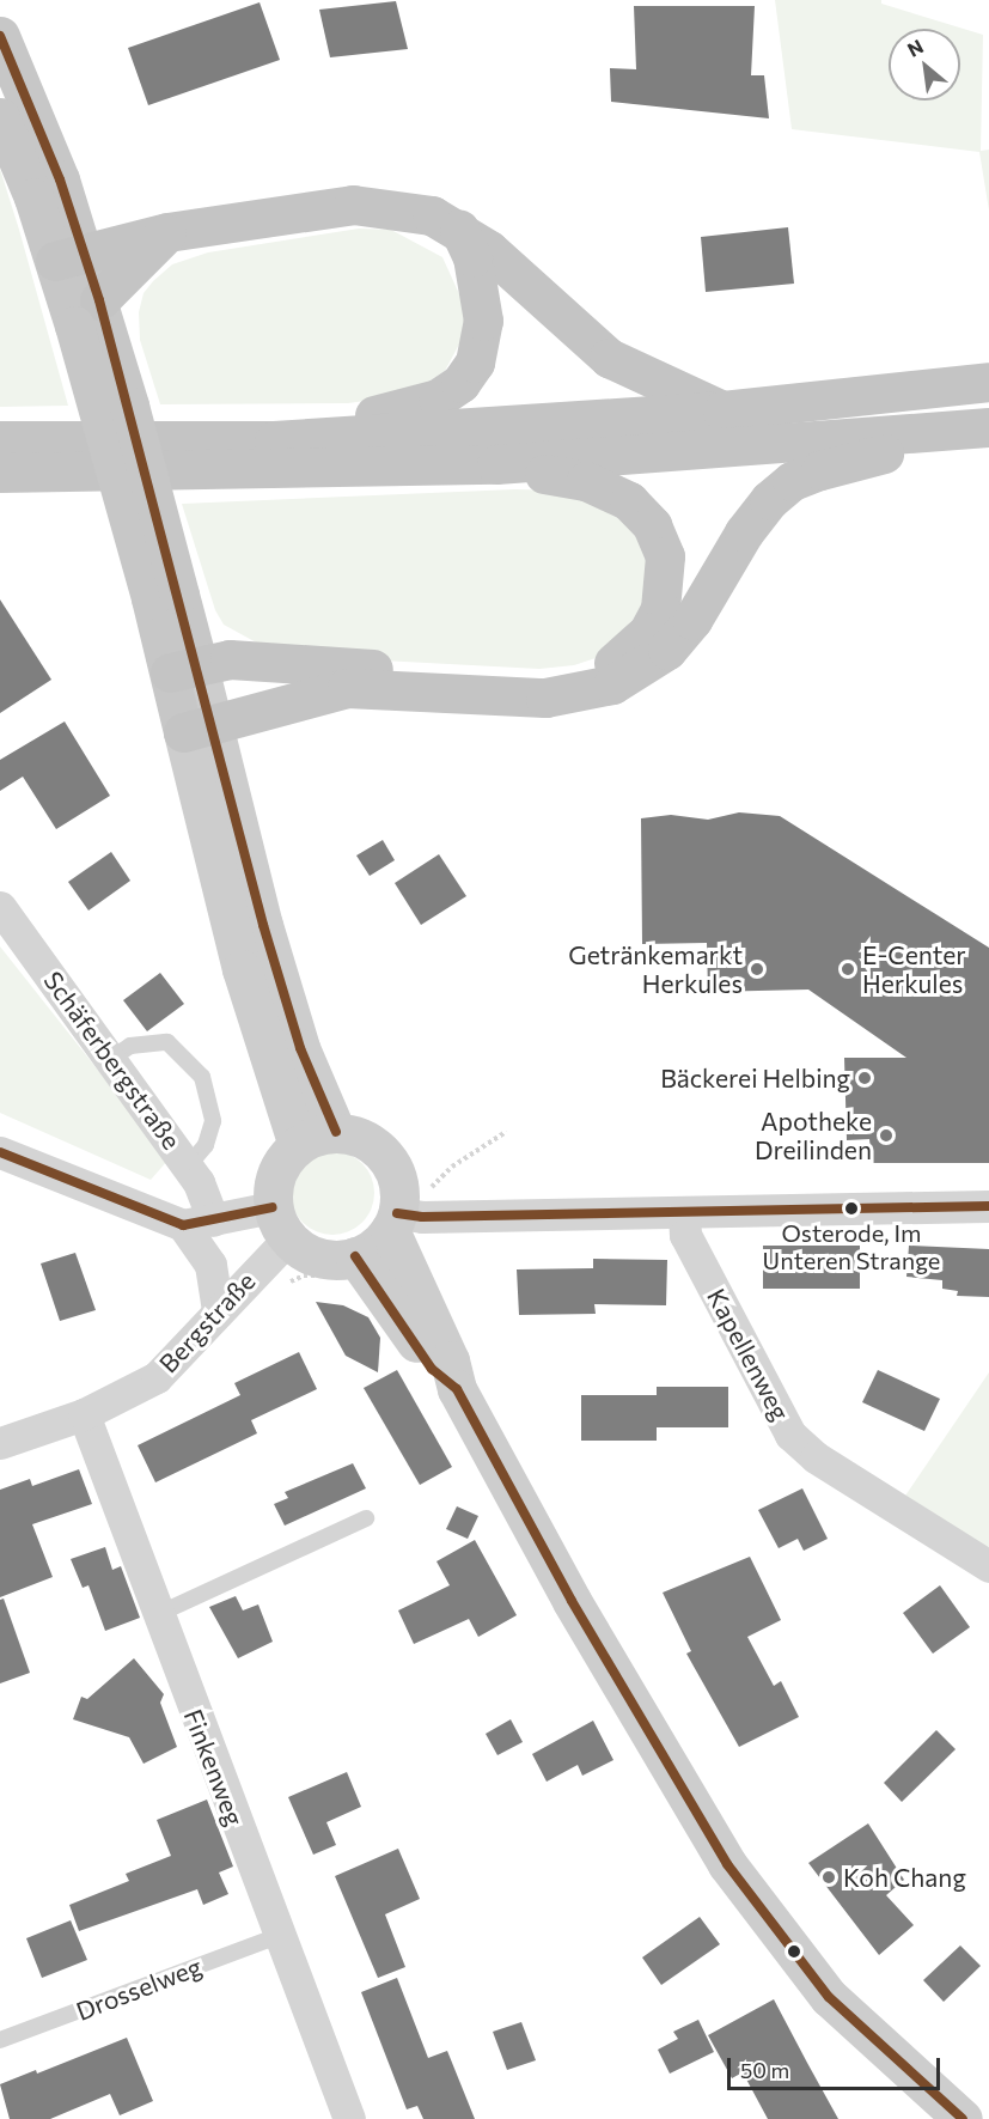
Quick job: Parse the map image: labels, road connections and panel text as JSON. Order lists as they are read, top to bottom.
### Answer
{
  "streets": {
    "street": [
      "Schäferbergstraße",
      "Bergstraße",
      "Kapellenweg",
      "Finkenweg"
    ],
    "lane": ["Drosselweg"]
  },
  "crossings": [
    ["Schäferbergstraße", "Bergstraße"],
    ["Bergstraße", "Finkenweg"],
    ["Finkenweg", "Drosselweg"]
  ],
  "places": [
    "Getränkemarkt Herkules",
    "E-Center Herkules",
    "Bäckerei Helbing",
    "Apotheke Dreilinden",
    "Osterode, Im Unteren Strange",
    "Koh Chang"
  ],
  "scale_bar": "50 m",
  "north": "top left"
}
